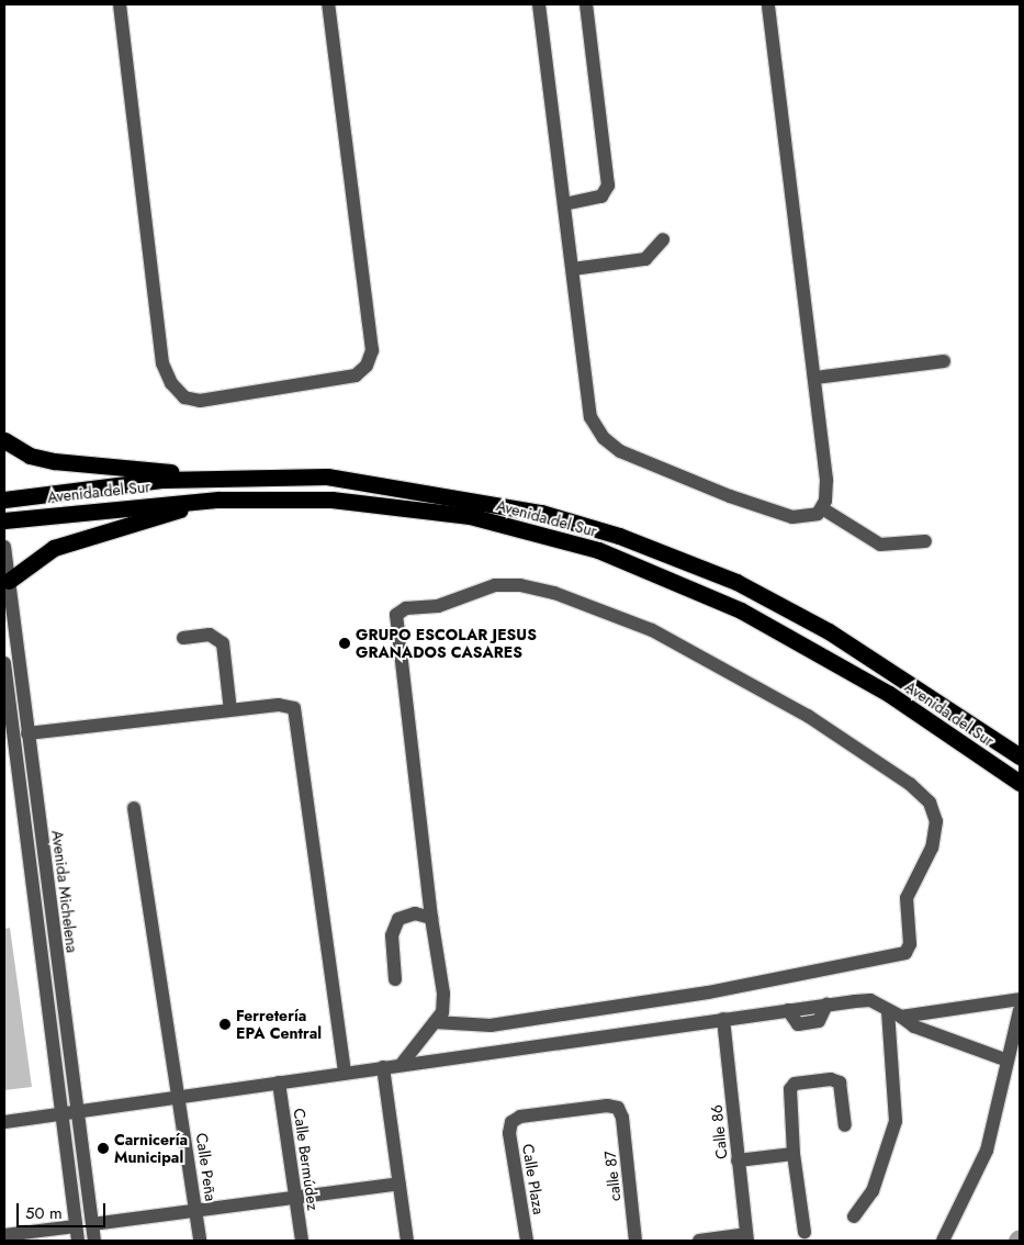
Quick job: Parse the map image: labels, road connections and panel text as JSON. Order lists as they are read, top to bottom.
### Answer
{
  "streets": {
    "highway": ["Avenida del Sur"],
    "street": [
      "Avenida Michelena",
      "Calle 86",
      "Calle Bermúdez",
      "Calle Peña",
      "calle 87",
      "Calle Plaza"
    ]
  },
  "crossings": [
    ["calle 87", "Calle Plaza"]
  ],
  "places": ["GRUPO ESCOLAR JESUS GRANADOS CASARES", "Ferretería EPA Central", "Carnicería Municipal"],
  "scale_bar": "50 m"
}
